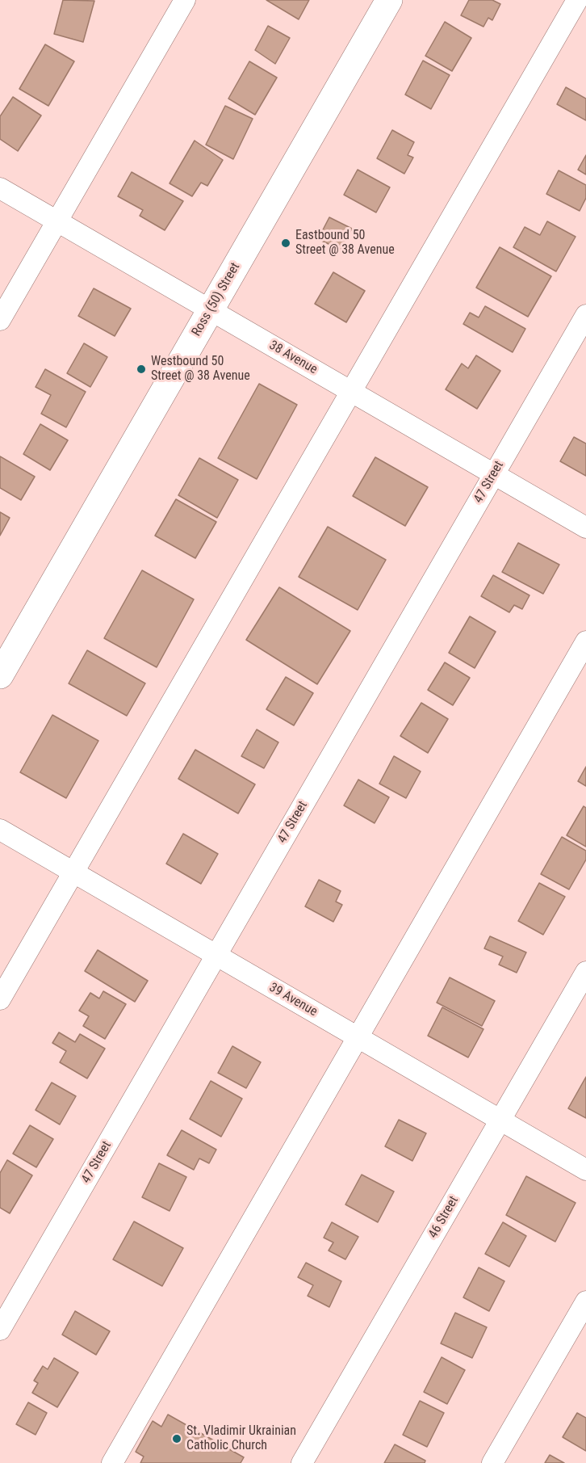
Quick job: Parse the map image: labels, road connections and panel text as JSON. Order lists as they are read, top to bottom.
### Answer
{
  "streets": {
    "main road": ["Ross (50) Street"],
    "street": [
      "38 Avenue",
      "47 Street",
      "39 Avenue",
      "46 Street"
    ]
  },
  "crossings": [
    ["Ross (50) Street", "38 Avenue"],
    ["38 Avenue", "47 Street"],
    ["47 Street", "39 Avenue"],
    ["39 Avenue", "46 Street"]
  ],
  "places": ["Eastbound 50 Street @ 38 Avenue", "Westbound 50 Street @ 38 Avenue", "St. Vladimir Ukrainian Catholic Church"]
}
